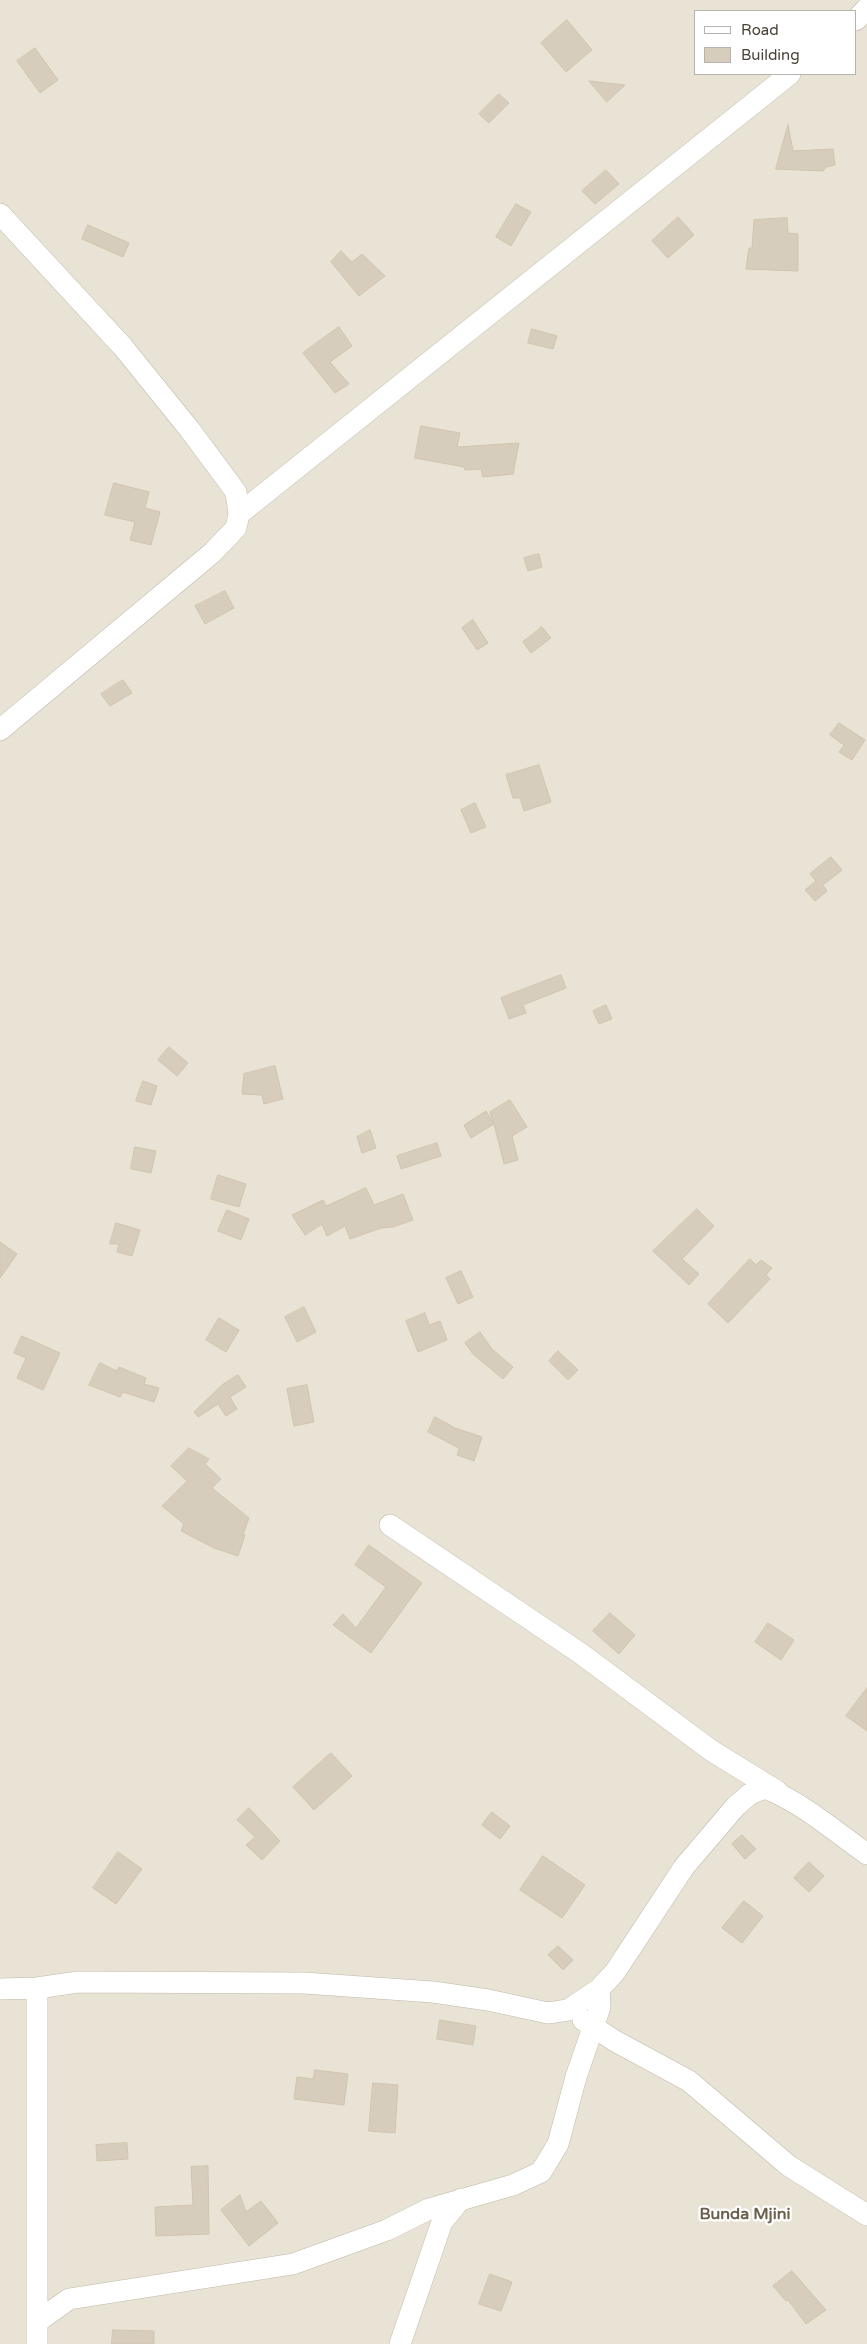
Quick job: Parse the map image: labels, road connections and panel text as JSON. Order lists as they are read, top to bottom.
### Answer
{
  "districts": ["Bunda Mjini"],
  "legend": ["Road", "Building"]
}
